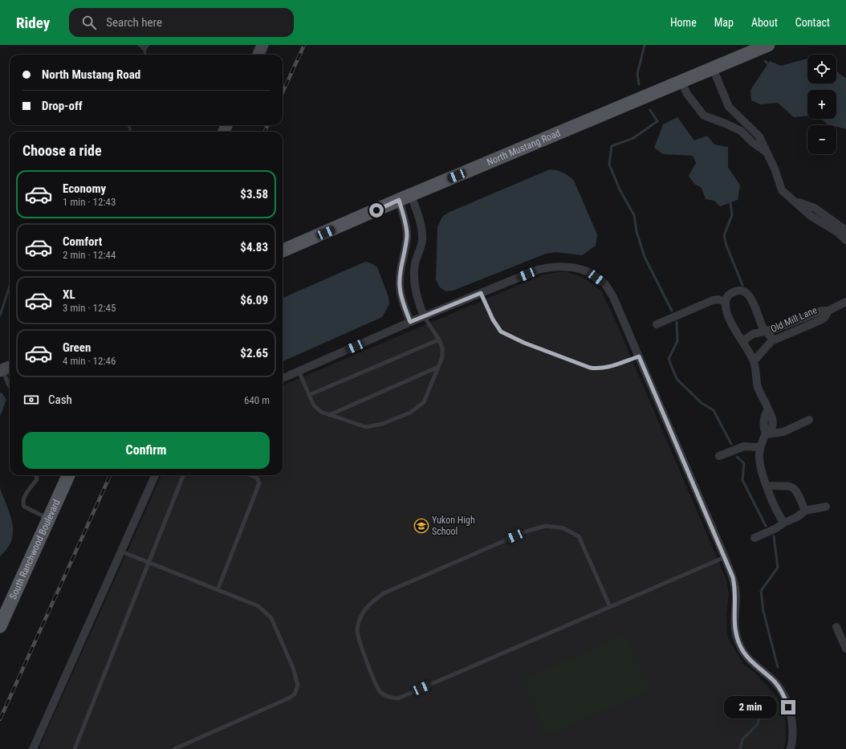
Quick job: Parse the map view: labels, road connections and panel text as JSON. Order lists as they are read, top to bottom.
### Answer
{
  "streets": {
    "main road": ["North Mustang Road", "South Ranchwood Boulevard"],
    "street": ["Old Mill Lane"]
  },
  "places": {
    "school or university": ["Yukon High School"]
  },
  "page": {
    "header": "Ridey",
    "search": "Search here",
    "nav": [
      "Home",
      "Map",
      "About",
      "Contact"
    ],
    "map_buttons": ["+", "−"],
    "banner": ["North Mustang Road", "Drop-off"],
    "heading": "Choose a ride",
    "list": [
      {
        "name": "Economy",
        "note": "1 min · 12:43",
        "value": "$3.58"
      },
      {
        "name": "Comfort",
        "note": "2 min · 12:44",
        "value": "$4.83"
      },
      {
        "name": "XL",
        "note": "3 min · 12:45",
        "value": "$6.09"
      },
      {
        "name": "Green",
        "note": "4 min · 12:46",
        "value": "$2.65"
      }
    ],
    "pay": ["Cash", "640 m"],
    "buttons": "Confirm",
    "bubble": "2 min"
  }
}
